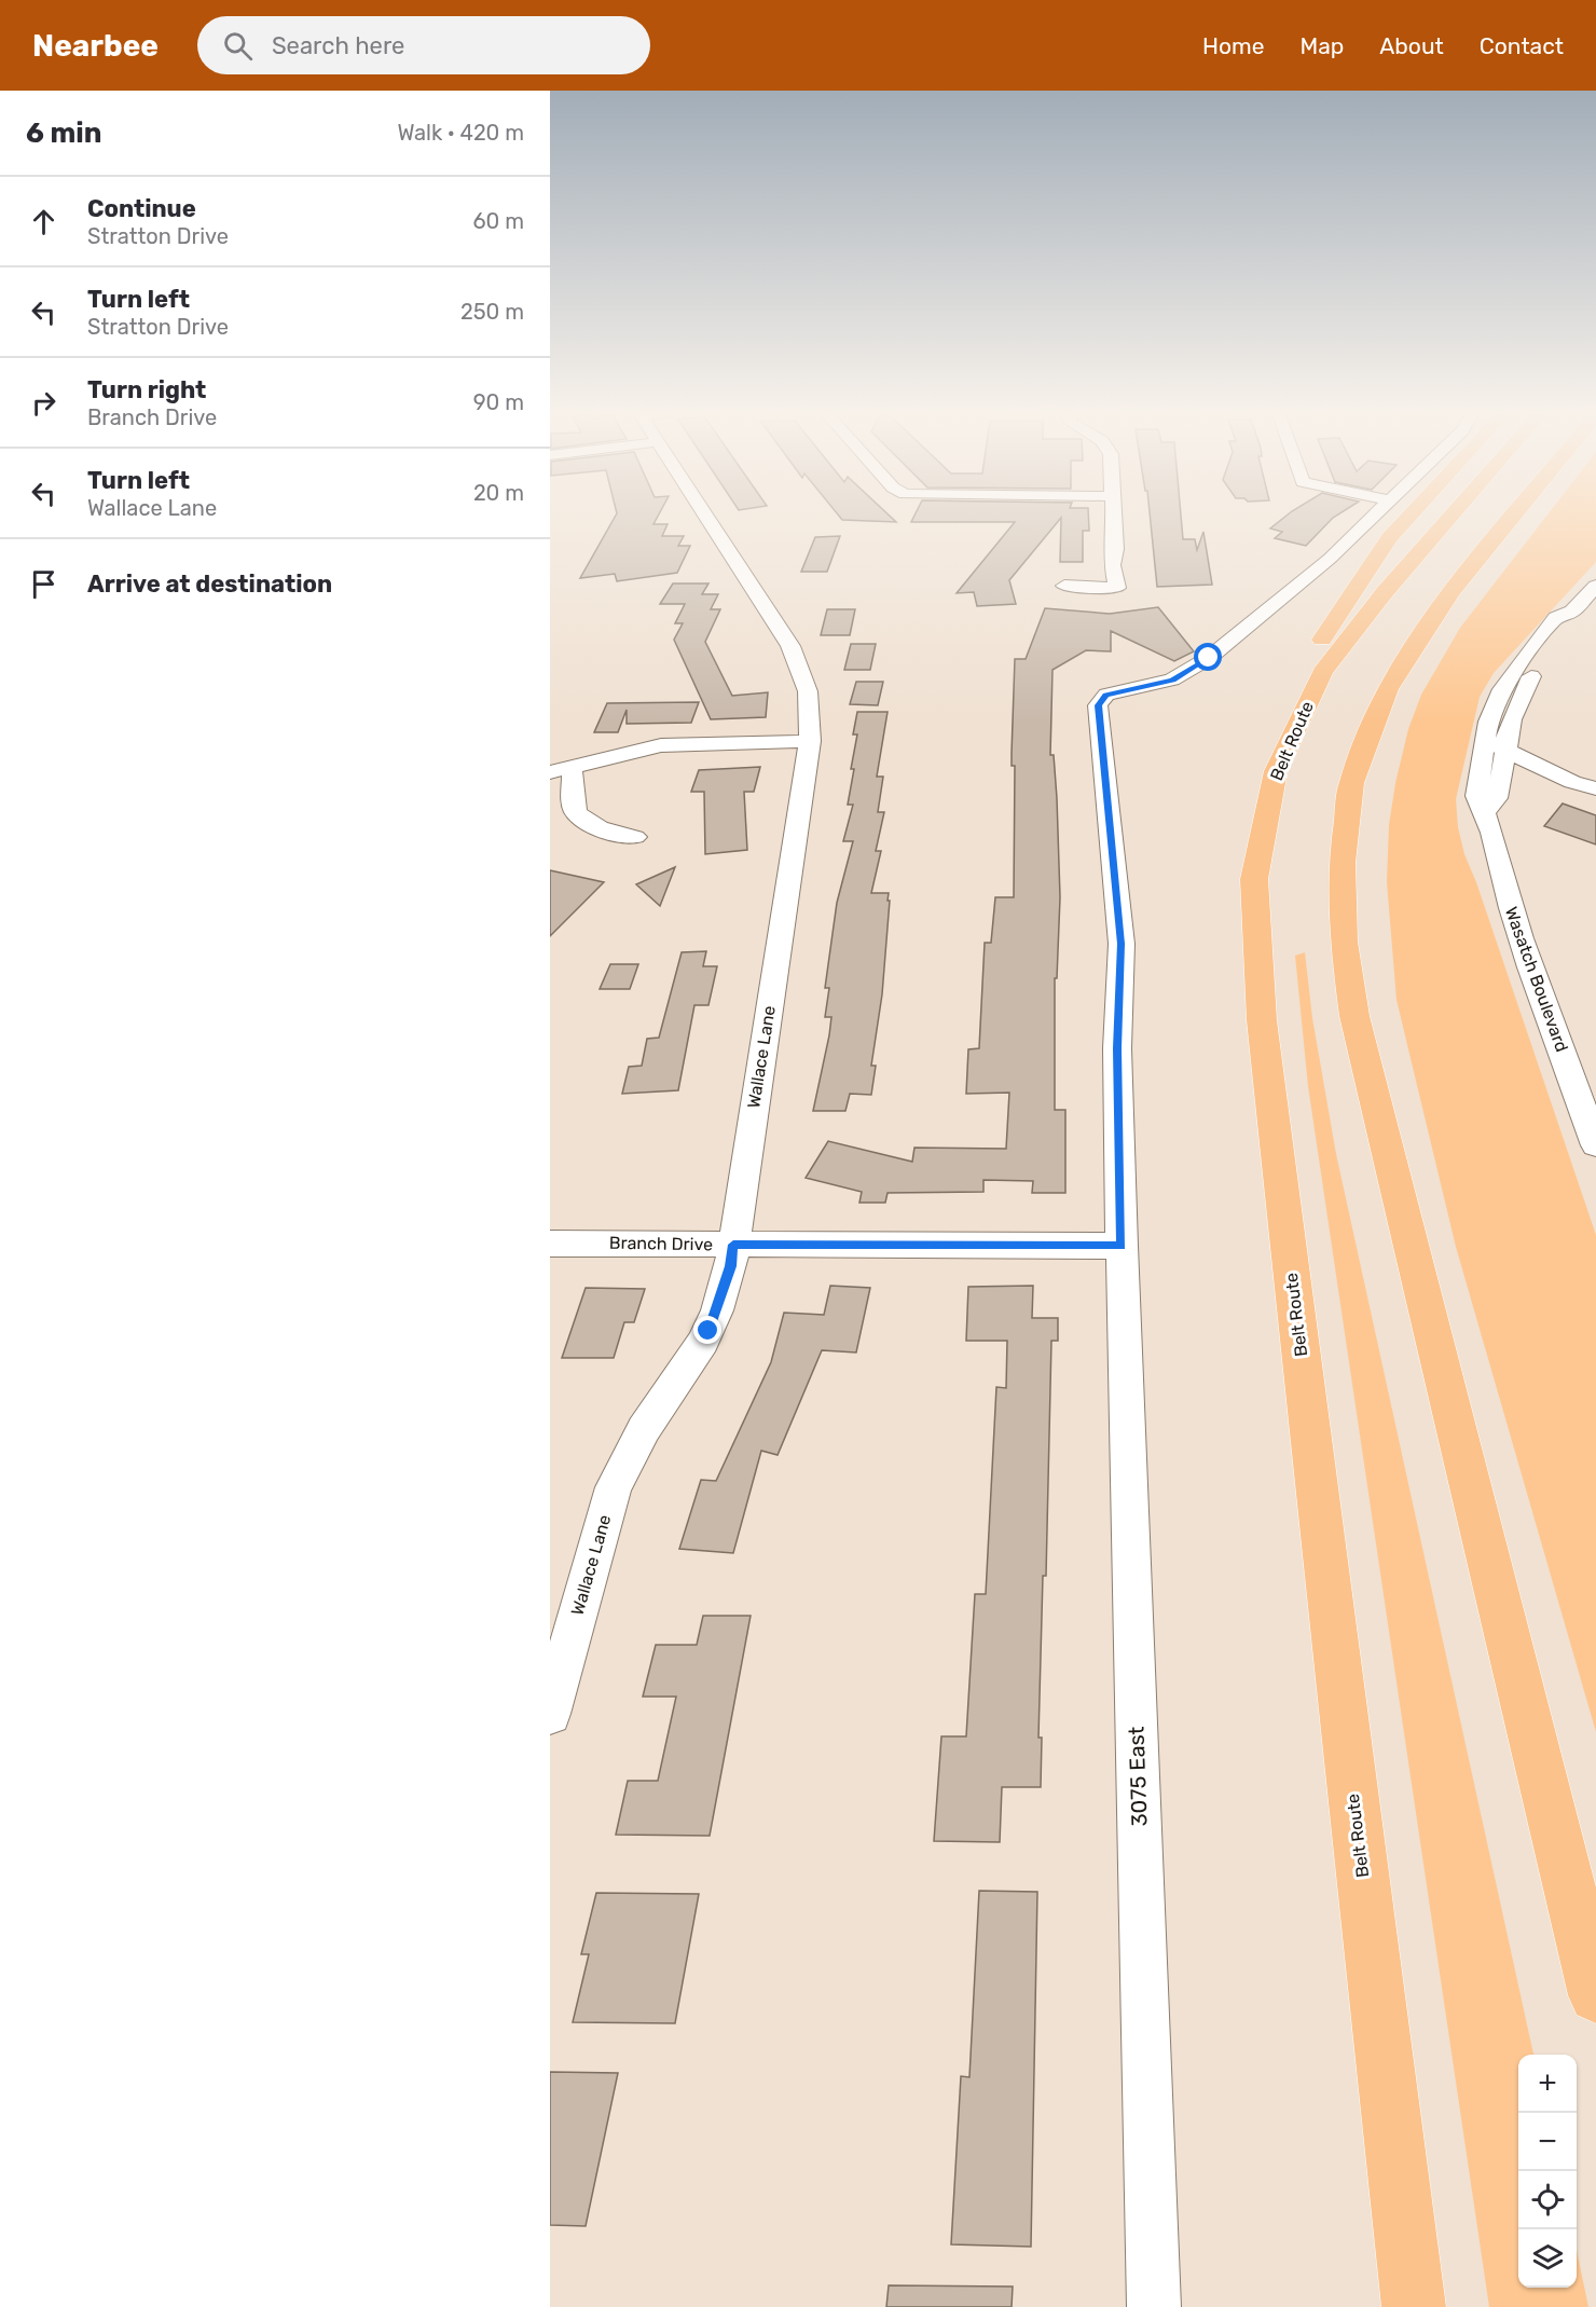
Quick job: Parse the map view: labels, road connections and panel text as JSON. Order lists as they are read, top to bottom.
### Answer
{
  "streets": {
    "highway": ["Belt Route"],
    "street": [
      "Wasatch Boulevard",
      "Wallace Lane",
      "Branch Drive",
      "3075 East"
    ]
  },
  "crossings": [
    ["Wallace Lane", "Branch Drive"],
    ["Branch Drive", "3075 East"]
  ],
  "page": {
    "header": "Nearbee",
    "search": "Search here",
    "nav": [
      "Home",
      "Map",
      "About",
      "Contact"
    ],
    "heading": ["6 min", "Walk · 420 m"],
    "list": [
      ["Continue", "Stratton Drive", "60 m"],
      ["Turn left", "Stratton Drive", "250 m"],
      ["Turn right", "Branch Drive", "90 m"],
      ["Turn left", "Wallace Lane", "20 m"],
      "Arrive at destination"
    ],
    "map_buttons": ["+", "−"]
  }
}
